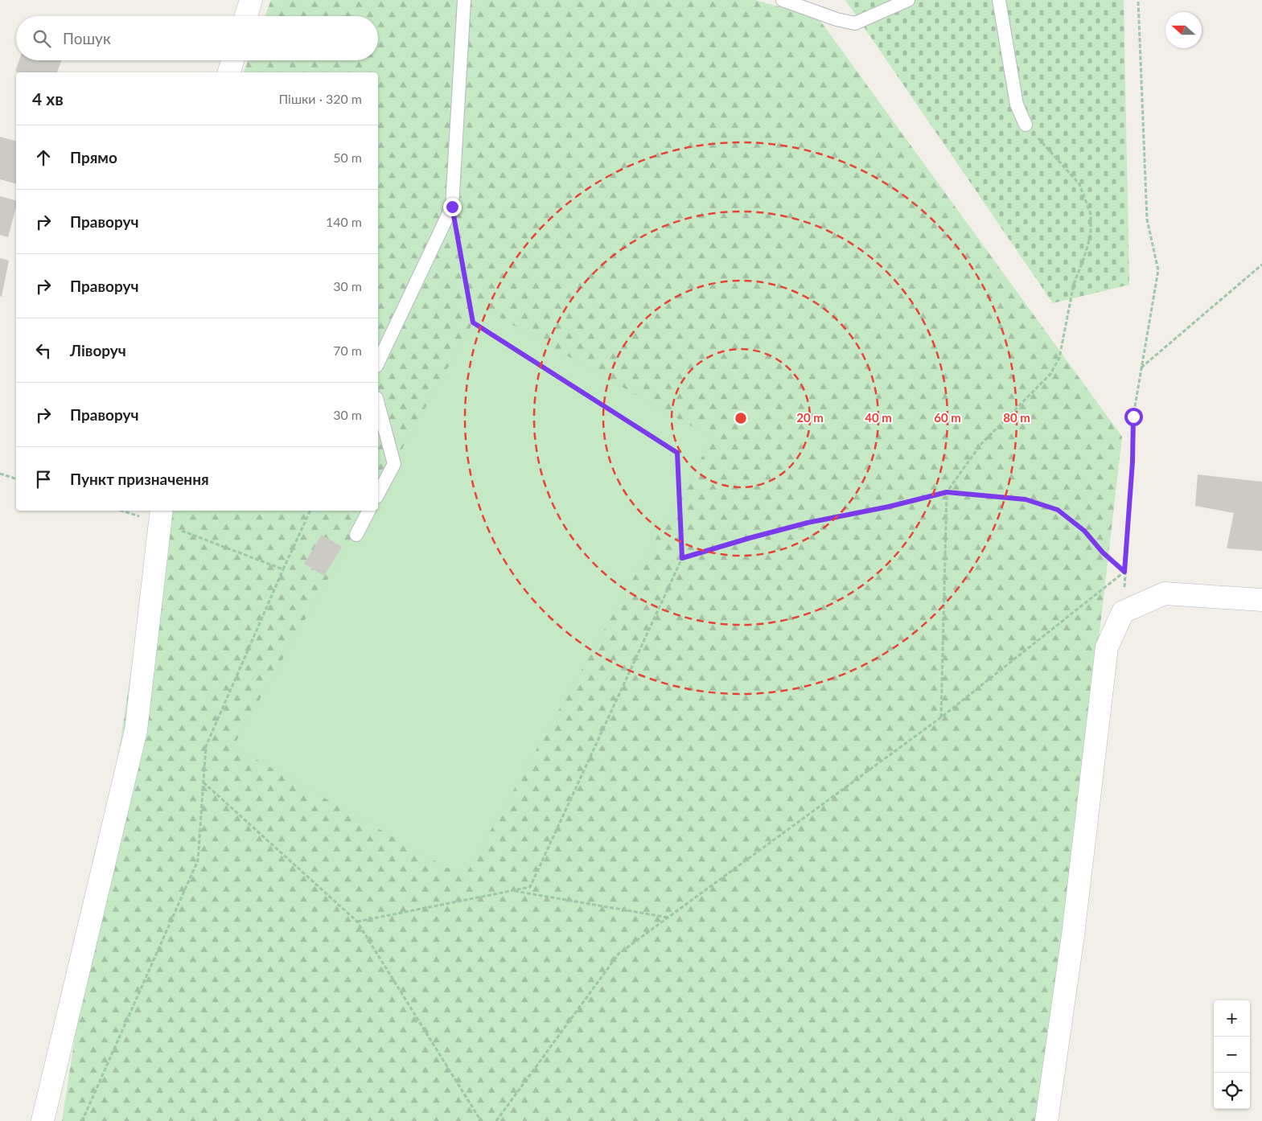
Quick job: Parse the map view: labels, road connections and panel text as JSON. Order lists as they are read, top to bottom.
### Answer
{
  "north": "left",
  "page": {
    "search": "Пошук",
    "heading": ["4 хв", "Пішки · 320 m"],
    "list": [
      ["Прямо", "50 m"],
      ["Праворуч", "140 m"],
      ["Праворуч", "30 m"],
      ["Ліворуч", "70 m"],
      ["Праворуч", "30 m"],
      "Пункт призначення"
    ],
    "map_buttons": ["+", "−"]
  },
  "rings": [
    "20 m",
    "40 m",
    "60 m",
    "80 m"
  ]
}
